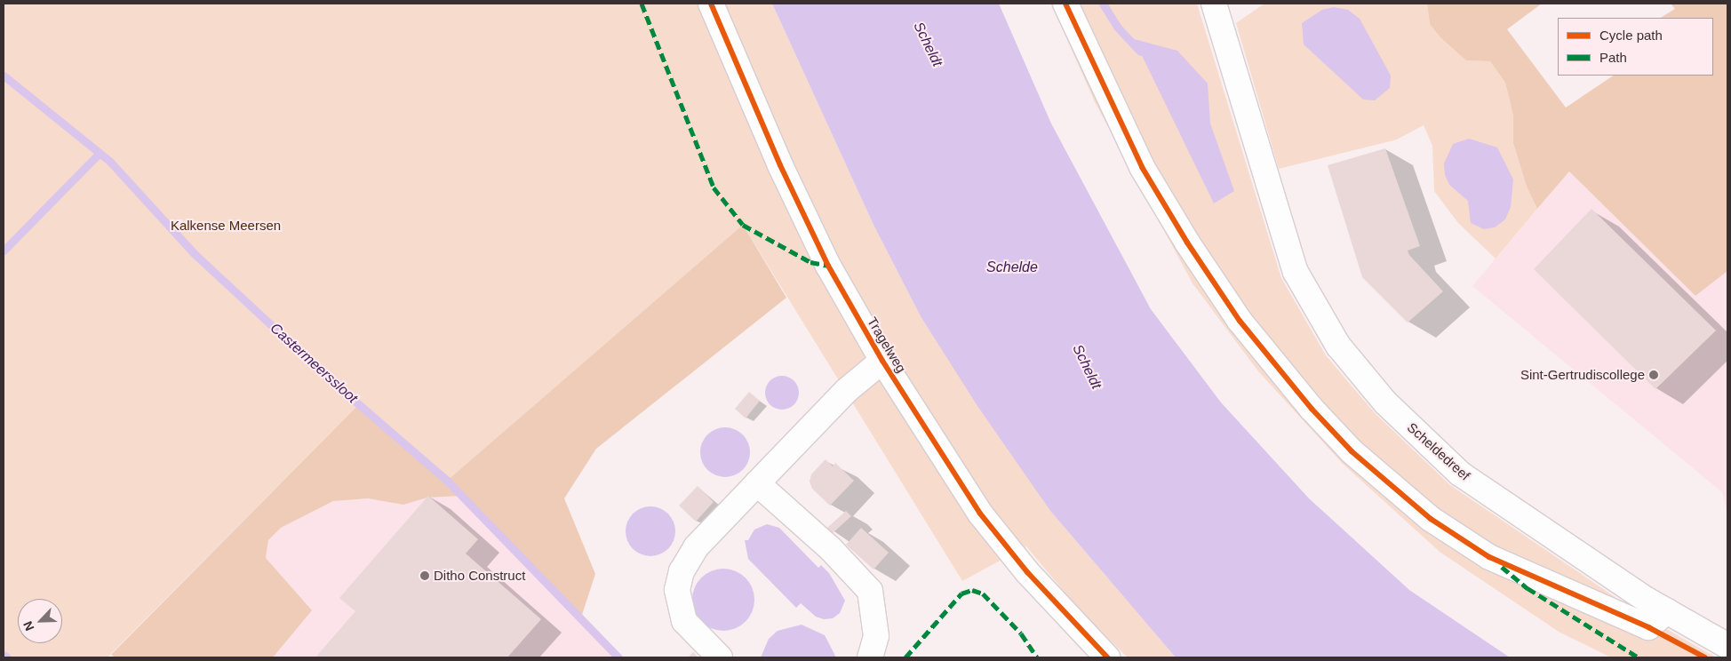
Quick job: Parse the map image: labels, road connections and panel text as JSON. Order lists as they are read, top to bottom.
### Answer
{
  "streets": {
    "street": ["Tragelweg", "Scheldedreef"]
  },
  "water": ["Scheldt", "Schelde", "Castermeerssloot"],
  "parks": ["Kalkense Meersen"],
  "places": ["Sint-Gertrudiscollege", "Ditho Construct"],
  "legend": ["Cycle path", "Path"],
  "north": "bottom left"
}
